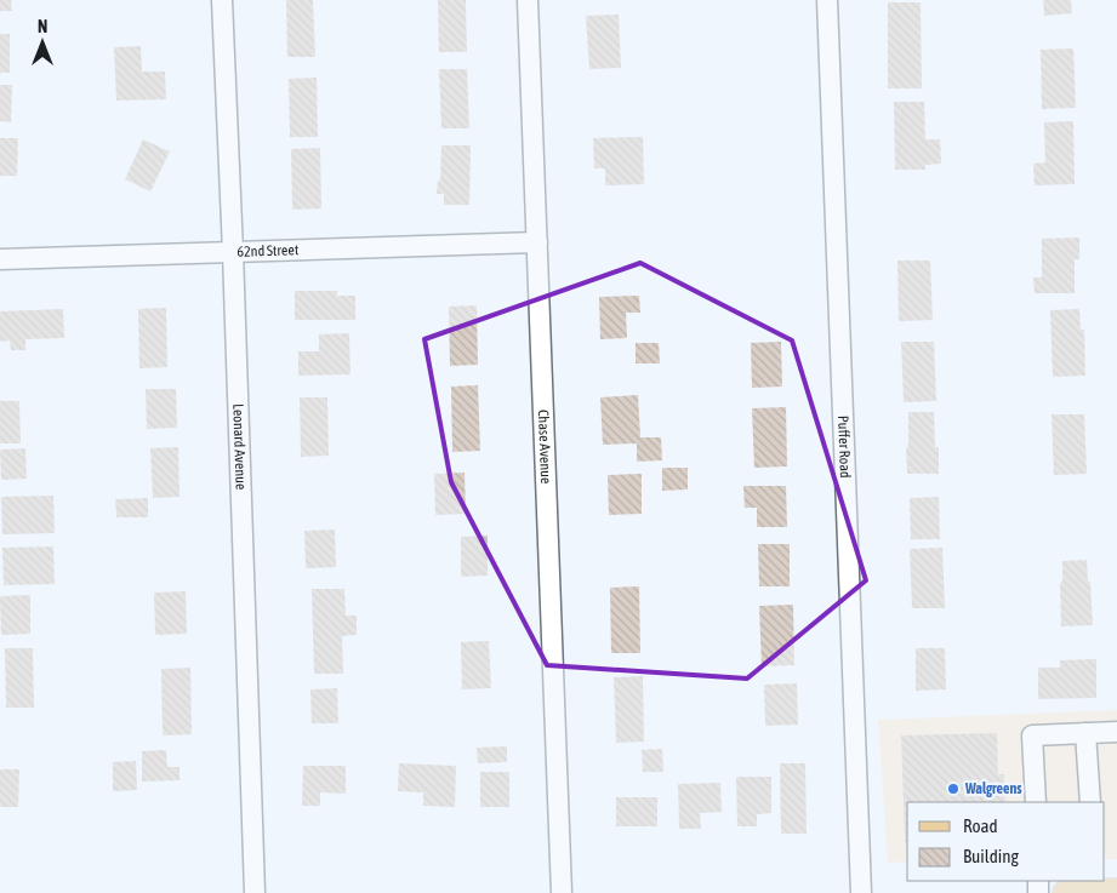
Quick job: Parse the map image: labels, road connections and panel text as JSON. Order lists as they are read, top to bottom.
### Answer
{
  "streets": {
    "street": [
      "62nd Street",
      "Leonard Avenue",
      "Chase Avenue",
      "Puffer Road"
    ]
  },
  "crossings": [
    ["62nd Street", "Leonard Avenue"],
    ["62nd Street", "Chase Avenue"]
  ],
  "places": ["Walgreens"],
  "legend": ["Road", "Building"],
  "north": "top"
}
